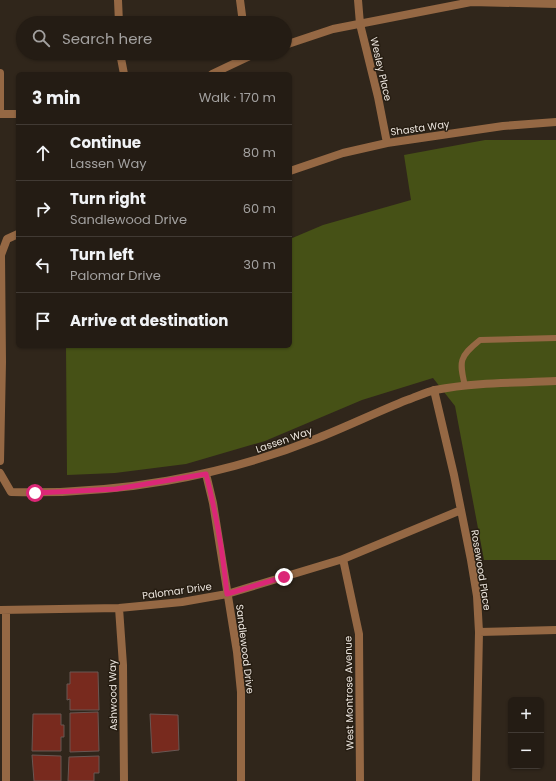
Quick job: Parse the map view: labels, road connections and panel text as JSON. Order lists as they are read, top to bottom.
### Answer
{
  "streets": {
    "street": [
      "Wesley Place",
      "Shasta Way",
      "Lassen Way",
      "Rosewood Place",
      "Palomar Drive",
      "Sandlewood Drive",
      "West Montrose Avenue",
      "Ashwood Way"
    ]
  },
  "crossings": [
    ["Wesley Place", "Shasta Way"],
    ["Lassen Way", "Rosewood Place"],
    ["Lassen Way", "Sandlewood Drive"],
    ["Rosewood Place", "Palomar Drive"],
    ["Palomar Drive", "Sandlewood Drive"],
    ["Palomar Drive", "West Montrose Avenue"],
    ["Palomar Drive", "Ashwood Way"]
  ],
  "page": {
    "search": "Search here",
    "heading": ["3 min", "Walk · 170 m"],
    "list": [
      ["Continue", "Lassen Way", "80 m"],
      ["Turn right", "Sandlewood Drive", "60 m"],
      ["Turn left", "Palomar Drive", "30 m"],
      "Arrive at destination"
    ],
    "map_buttons": ["+", "−"]
  }
}
